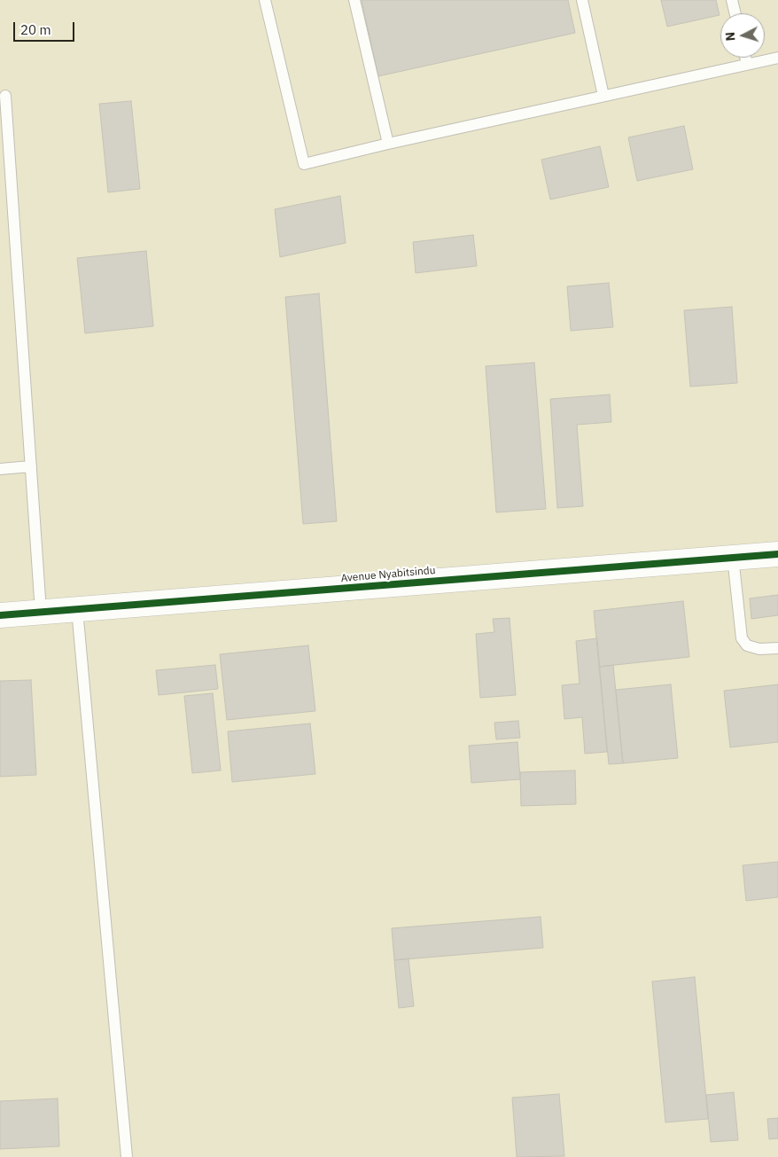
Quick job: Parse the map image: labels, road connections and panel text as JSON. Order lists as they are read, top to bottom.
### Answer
{
  "streets": {
    "street": ["Avenue Nyabitsindu"]
  },
  "scale_bar": "20 m",
  "north": "left"
}
